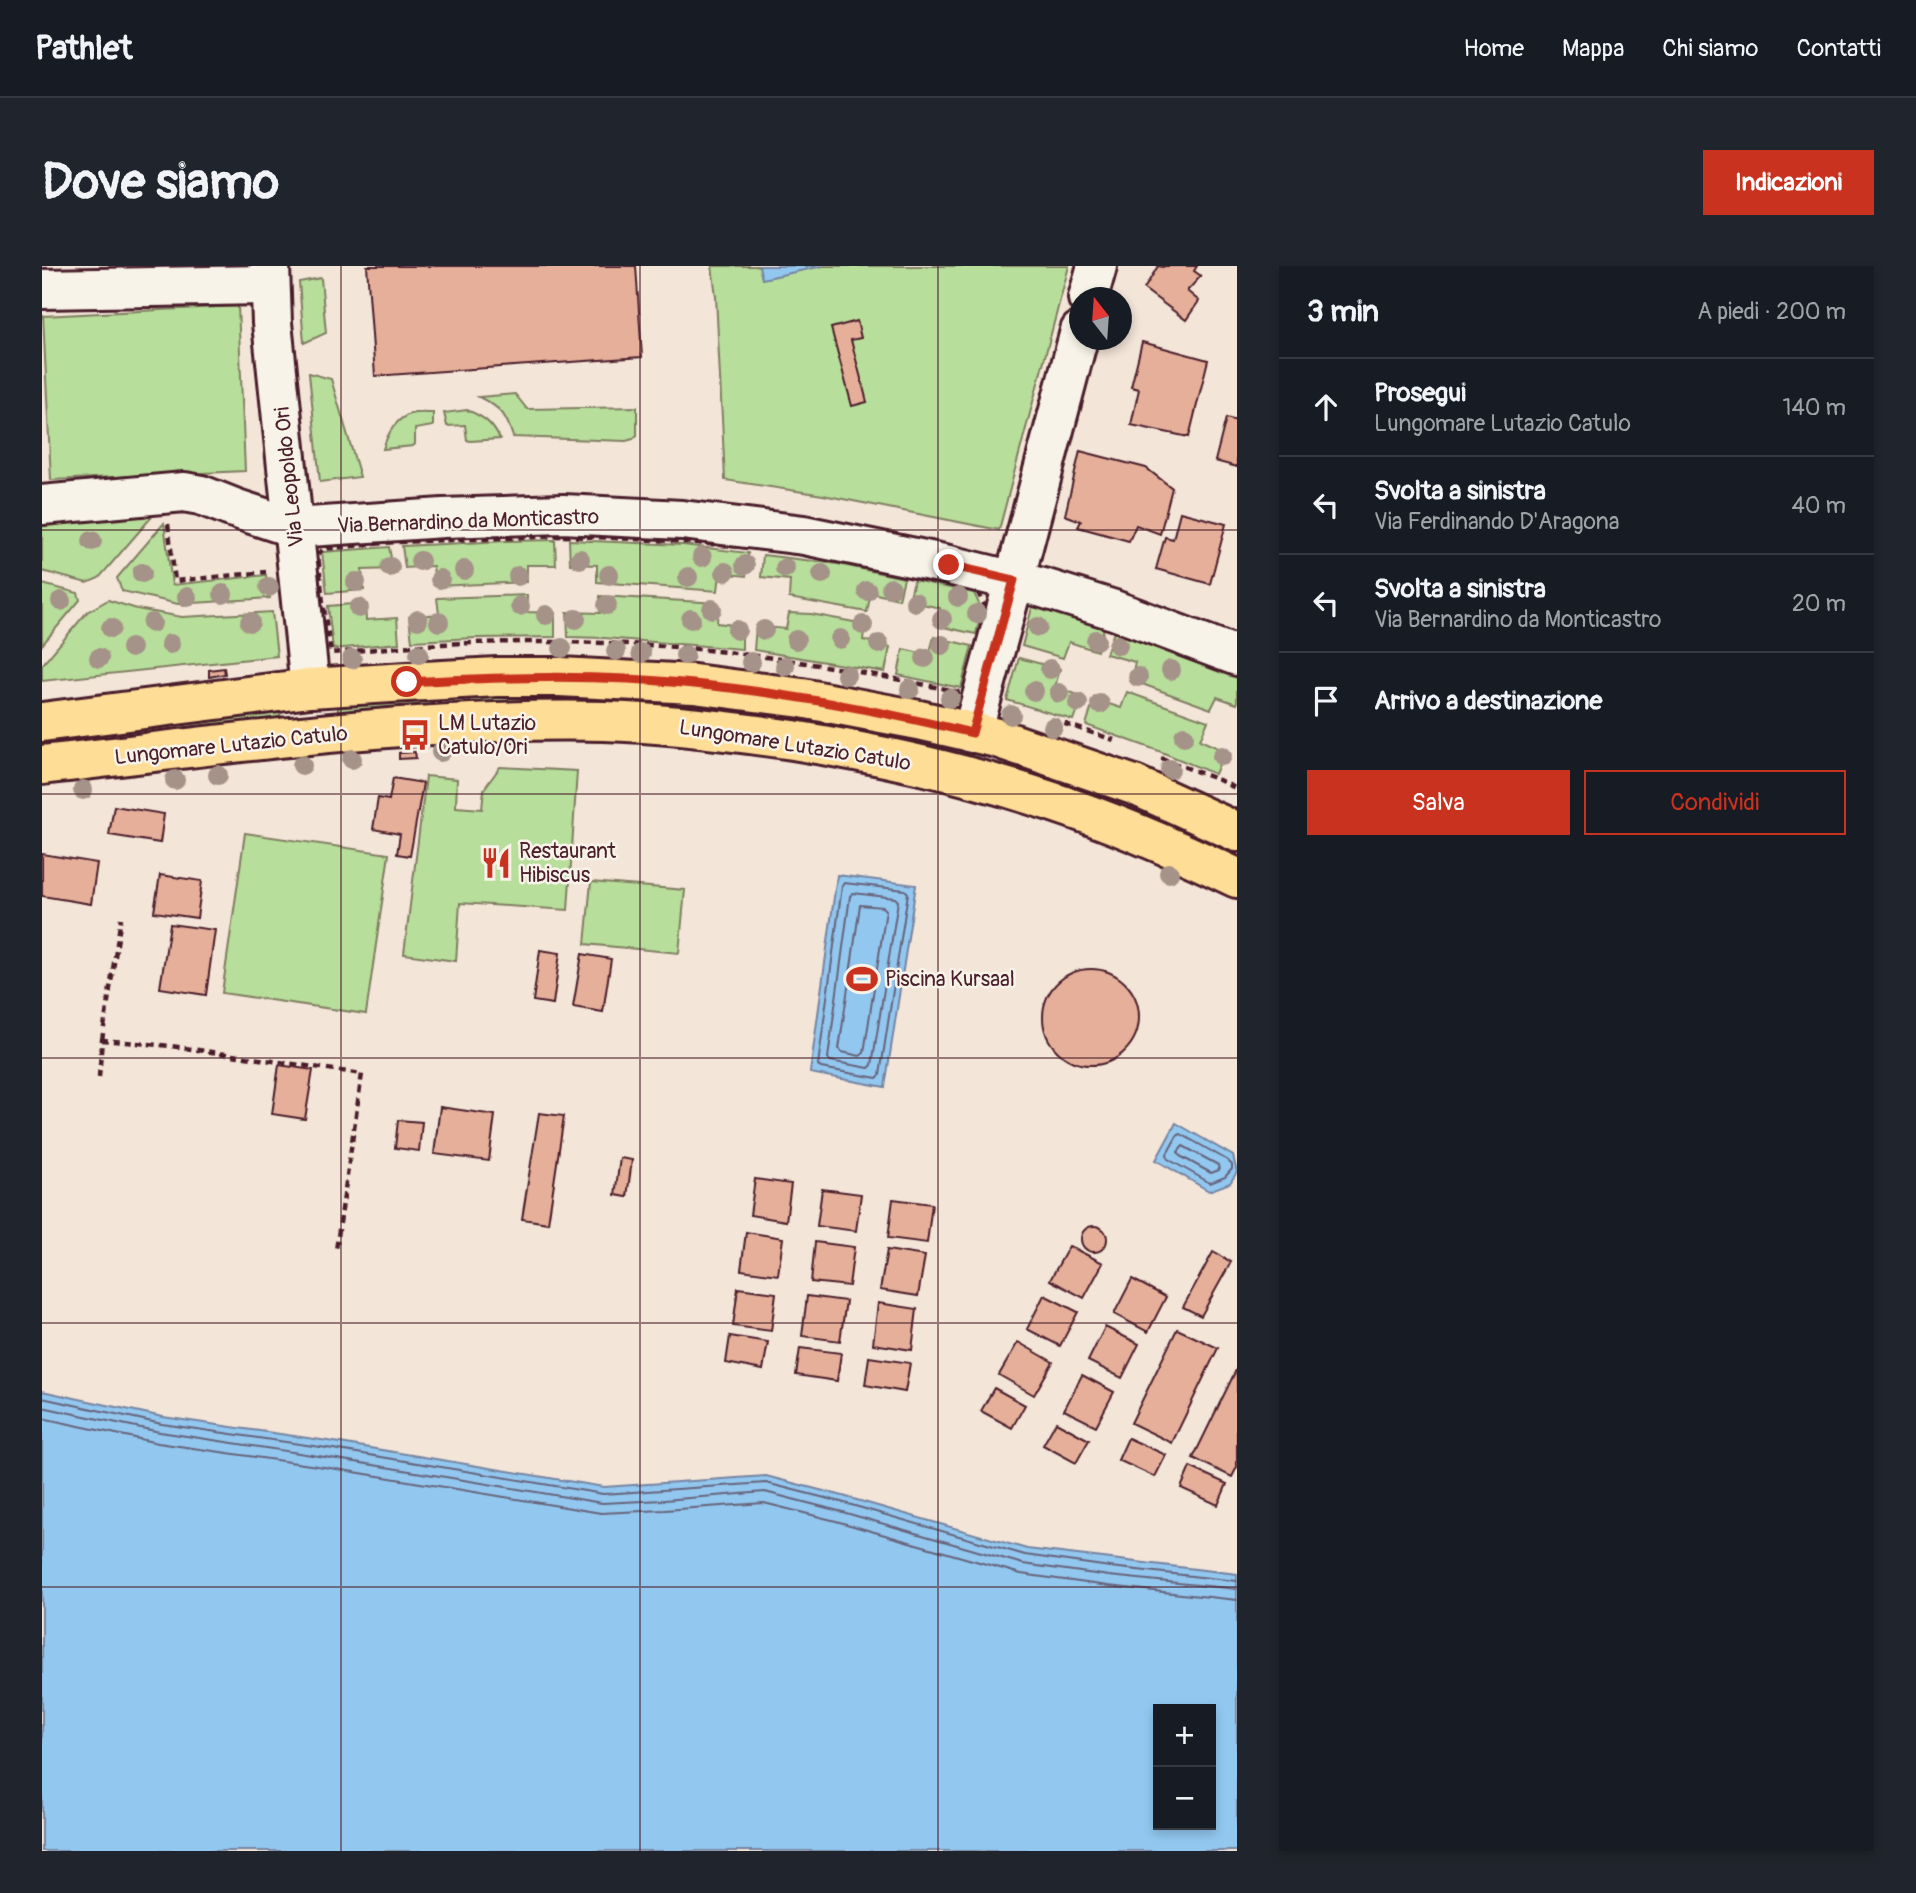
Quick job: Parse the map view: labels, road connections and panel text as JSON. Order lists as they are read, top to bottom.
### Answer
{
  "streets": {
    "main road": ["Lungomare Lutazio Catulo"],
    "street": ["Via Leopoldo Ori", "Via Bernardino da Monticastro"]
  },
  "crossings": [
    ["Via Leopoldo Ori", "Via Bernardino da Monticastro"],
    ["Via Leopoldo Ori", "Lungomare Lutazio Catulo"]
  ],
  "places": {
    "bus stop": ["LM Lutazio Catulo/Ori"],
    "restaurant": ["Restaurant Hibiscus"],
    "sports": ["Piscina Kursaal"]
  },
  "north": "top",
  "page": {
    "header": "Pathlet",
    "nav": [
      "Home",
      "Mappa",
      "Chi siamo",
      "Contatti"
    ],
    "buttons": [
      "Indicazioni",
      ["Salva", "Condividi"]
    ],
    "title": "Dove siamo",
    "heading": ["3 min", "A piedi · 200 m"],
    "list": [
      ["Prosegui", "Lungomare Lutazio Catulo", "140 m"],
      ["Svolta a sinistra", "Via Ferdinando D'Aragona", "40 m"],
      ["Svolta a sinistra", "Via Bernardino da Monticastro", "20 m"],
      "Arrivo a destinazione"
    ],
    "map_buttons": ["+", "−"]
  }
}
